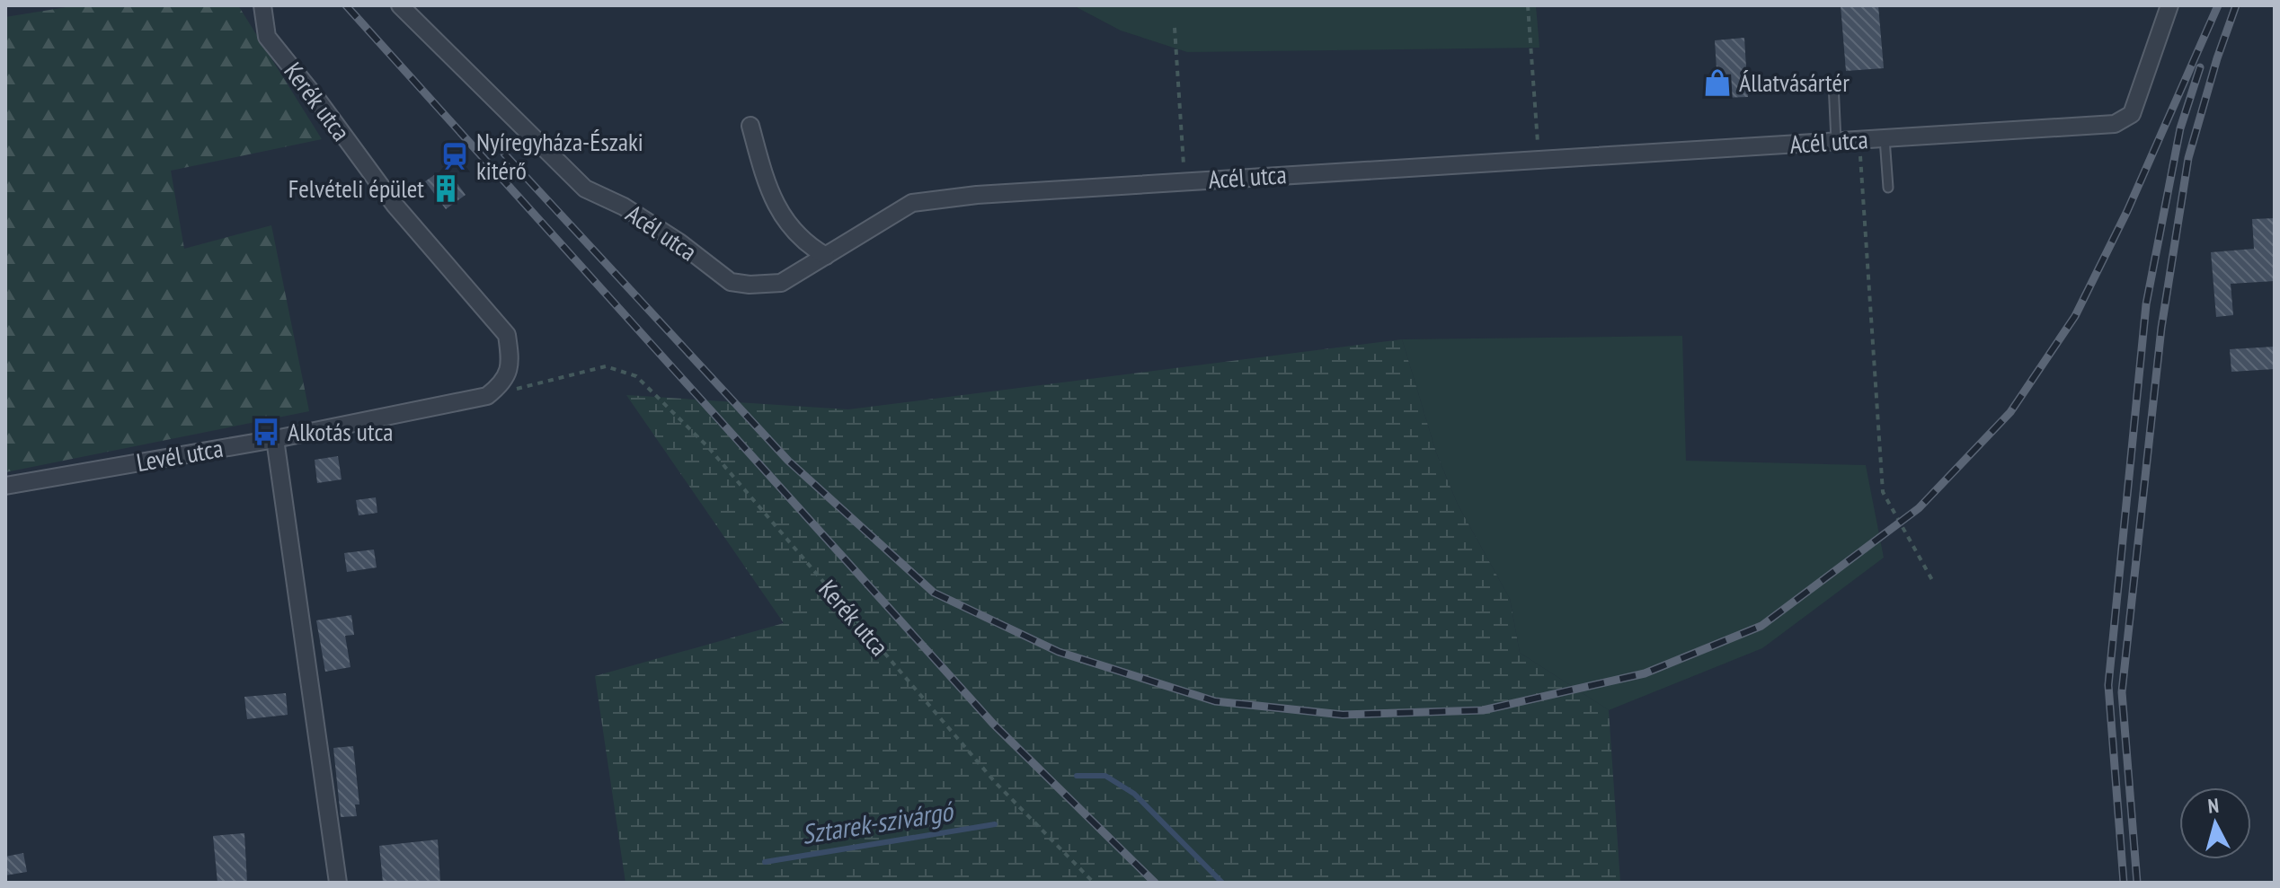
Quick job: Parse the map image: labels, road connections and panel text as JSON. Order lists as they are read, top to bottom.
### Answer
{
  "streets": {
    "street": ["Kerék utca", "Acél utca", "Levél utca"]
  },
  "crossings": [
    ["Kerék utca", "Levél utca"]
  ],
  "water": ["Sztarek-szivárgó"],
  "places": {
    "shop": ["Állatvásártér"],
    "station": ["Nyíregyháza-Északi kitérő"],
    "building": ["Felvételi épület"],
    "bus stop": ["Alkotás utca"]
  },
  "north": "top"
}
